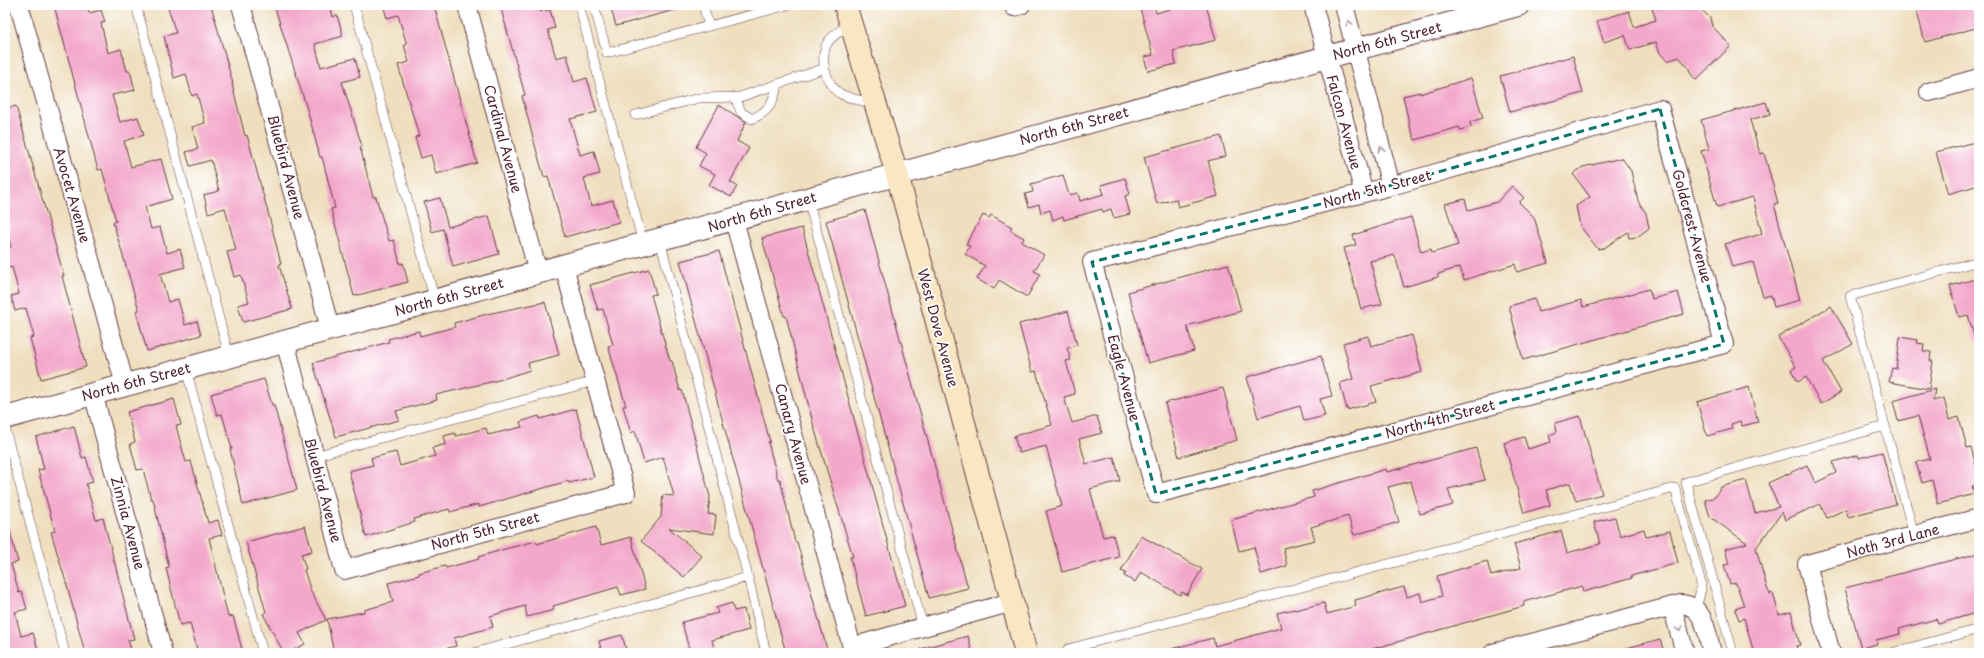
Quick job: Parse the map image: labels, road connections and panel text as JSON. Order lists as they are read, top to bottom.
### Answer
{
  "streets": {
    "main road": ["West Dove Avenue"],
    "street": [
      "North 6th Street",
      "Falcon Avenue",
      "Cardinal Avenue",
      "Bluebird Avenue",
      "North 5th Street",
      "Avocet Avenue",
      "Goldcrest Avenue",
      "Eagle Avenue",
      "North 4th Street",
      "Canary Avenue",
      "Zinnia Avenue",
      "Noth 3rd Lane"
    ]
  },
  "crossings": [
    ["North 6th Street", "Falcon Avenue"],
    ["North 6th Street", "Cardinal Avenue"],
    ["North 6th Street", "Bluebird Avenue"],
    ["North 6th Street", "Avocet Avenue"],
    ["North 6th Street", "West Dove Avenue"],
    ["North 6th Street", "Canary Avenue"],
    ["North 6th Street", "Zinnia Avenue"],
    ["Falcon Avenue", "North 5th Street"],
    ["Bluebird Avenue", "North 5th Street"],
    ["North 5th Street", "Goldcrest Avenue"],
    ["North 5th Street", "Eagle Avenue"],
    ["Goldcrest Avenue", "North 4th Street"],
    ["Eagle Avenue", "North 4th Street"]
  ]
}
